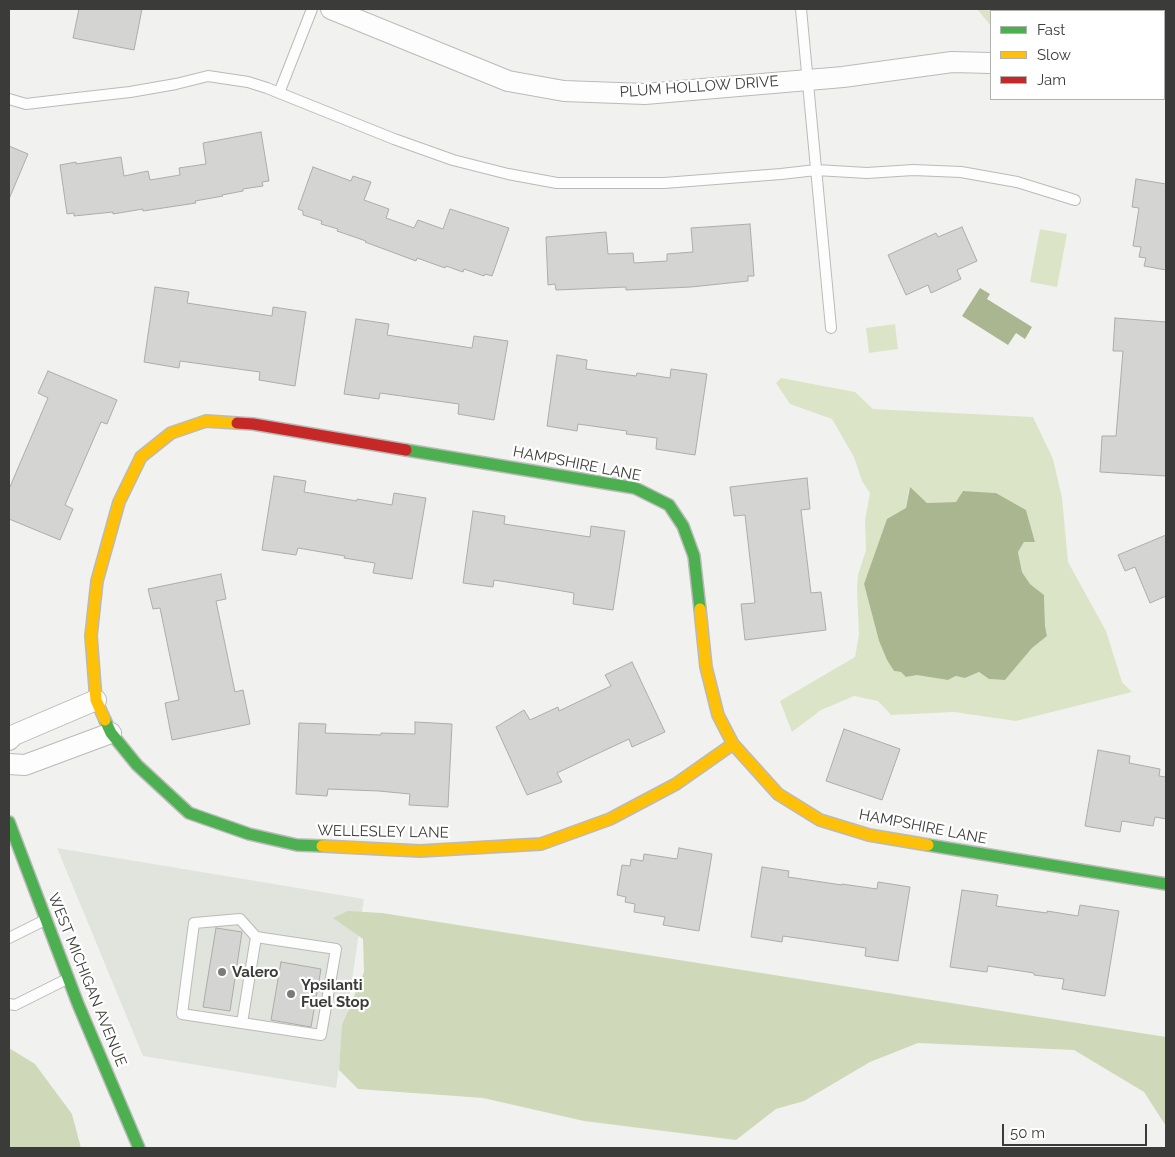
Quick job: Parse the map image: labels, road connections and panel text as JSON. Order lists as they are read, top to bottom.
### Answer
{
  "streets": {
    "main road": ["HAMPSHIRE LANE", "WELLESLEY LANE", "WEST MICHIGAN AVENUE"],
    "street": ["PLUM HOLLOW DRIVE"]
  },
  "crossings": [
    ["HAMPSHIRE LANE", "WELLESLEY LANE"]
  ],
  "places": ["Valero", "Ypsilanti Fuel Stop"],
  "legend": ["Fast", "Slow", "Jam"],
  "scale_bar": "50 m"
}
